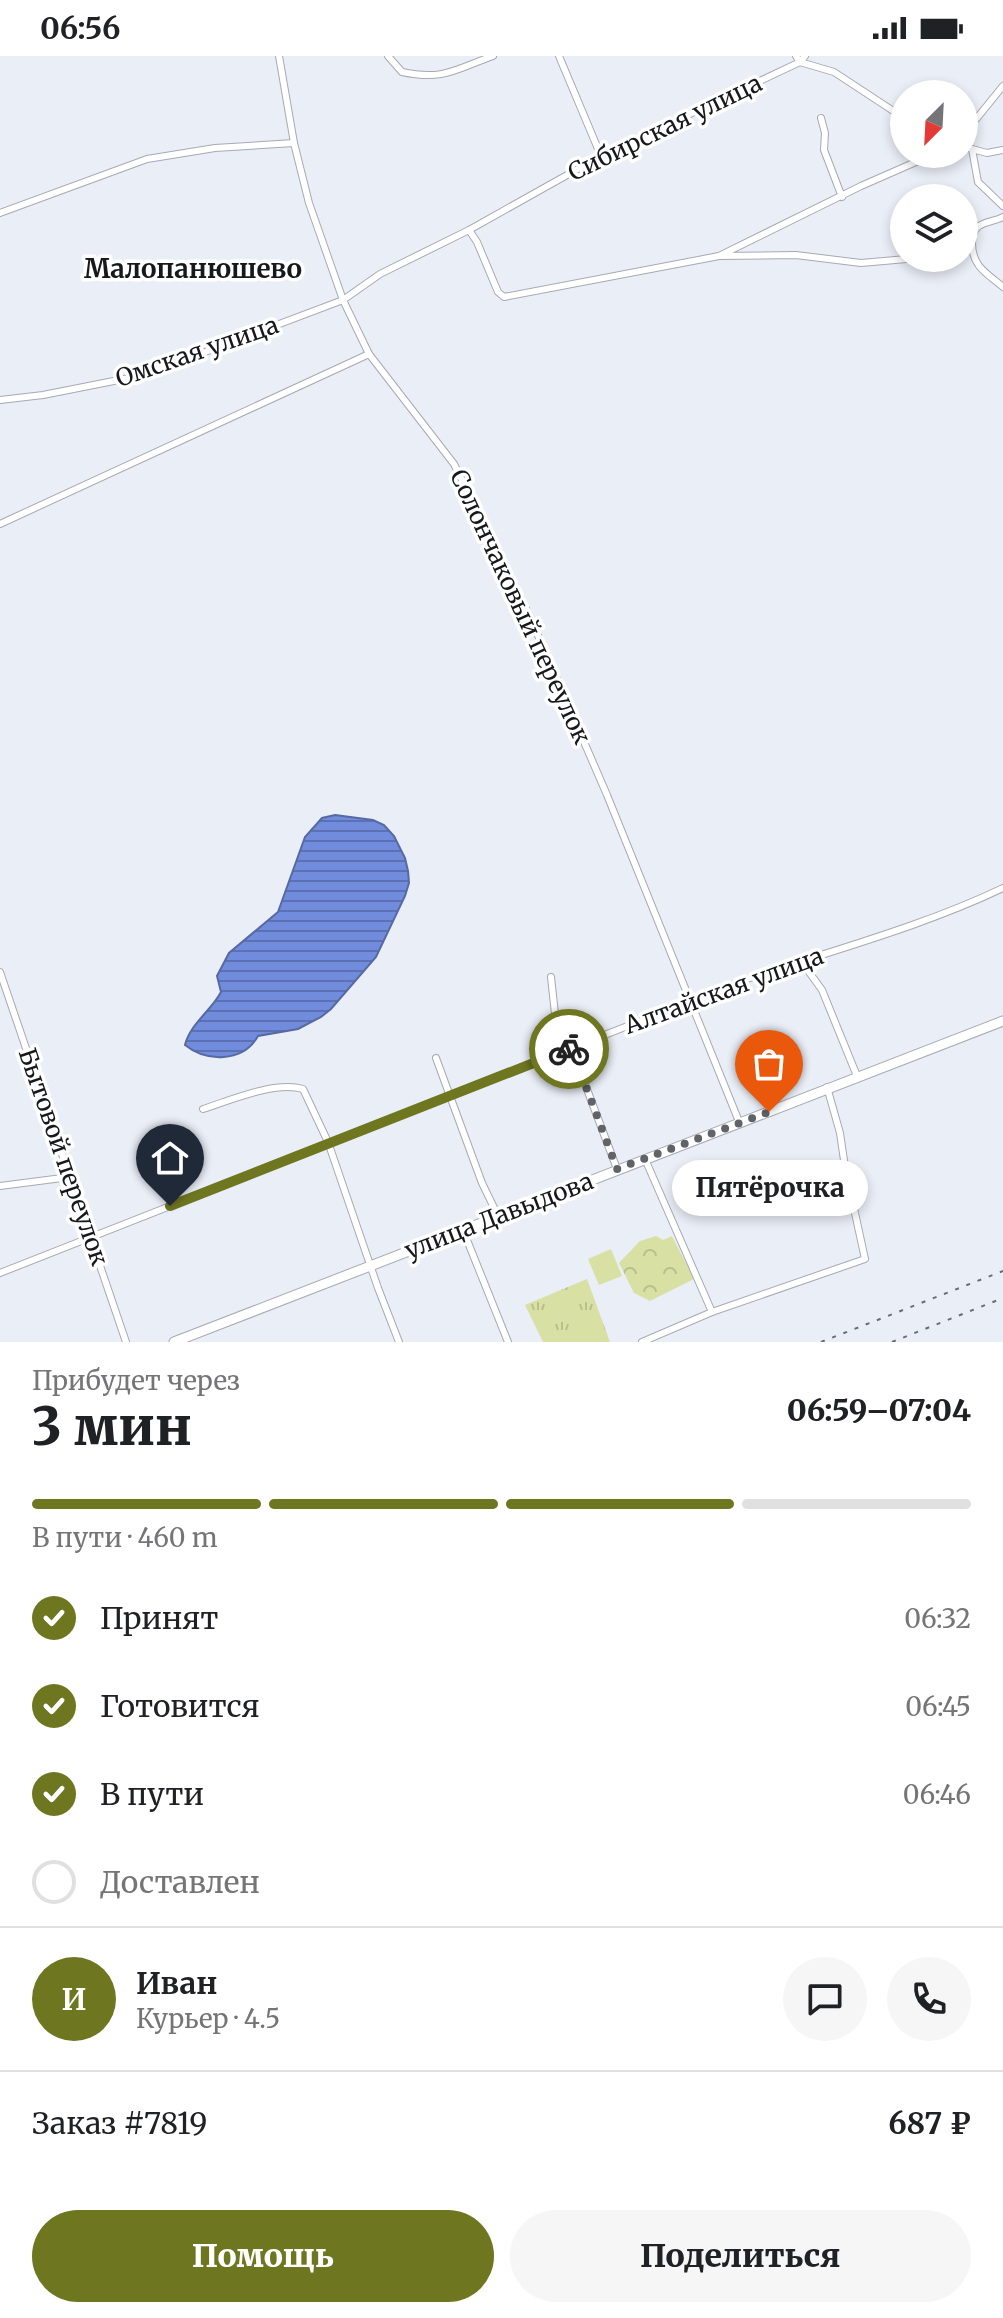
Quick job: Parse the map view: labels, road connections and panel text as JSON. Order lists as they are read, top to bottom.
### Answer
{
  "streets": {
    "main road": ["улица Давыдова"],
    "street": [
      "Сибирская улица",
      "Омская улица",
      "Солончаковый переулок",
      "Алтайская улица",
      "Бытовой переулок"
    ]
  },
  "crossings": [
    ["Сибирская улица", "Омская улица"],
    ["Сибирская улица", "Солончаковый переулок"],
    ["Омская улица", "Солончаковый переулок"],
    ["Солончаковый переулок", "Алтайская улица"],
    ["Солончаковый переулок", "улица Давыдова"],
    ["Алтайская улица", "Бытовой переулок"]
  ],
  "districts": ["Малопанюшево"],
  "places": ["Пятёрочка"],
  "north": "bottom left",
  "page": {
    "status": "06:56",
    "bubble": "Пятёрочка",
    "heading": ["3 мин", "Прибудет через", "06:59–07:04"],
    "panel": [
      "Иван",
      "Курьер · 4.5",
      "Заказ #7819",
      "687 ₽"
    ],
    "bar": "В пути · 460 m",
    "list": [
      ["Принят", "06:32"],
      ["Готовится", "06:45"],
      ["В пути", "06:46"],
      "Доставлен"
    ],
    "round": "И",
    "buttons": ["Помощь", "Поделиться"]
  }
}
